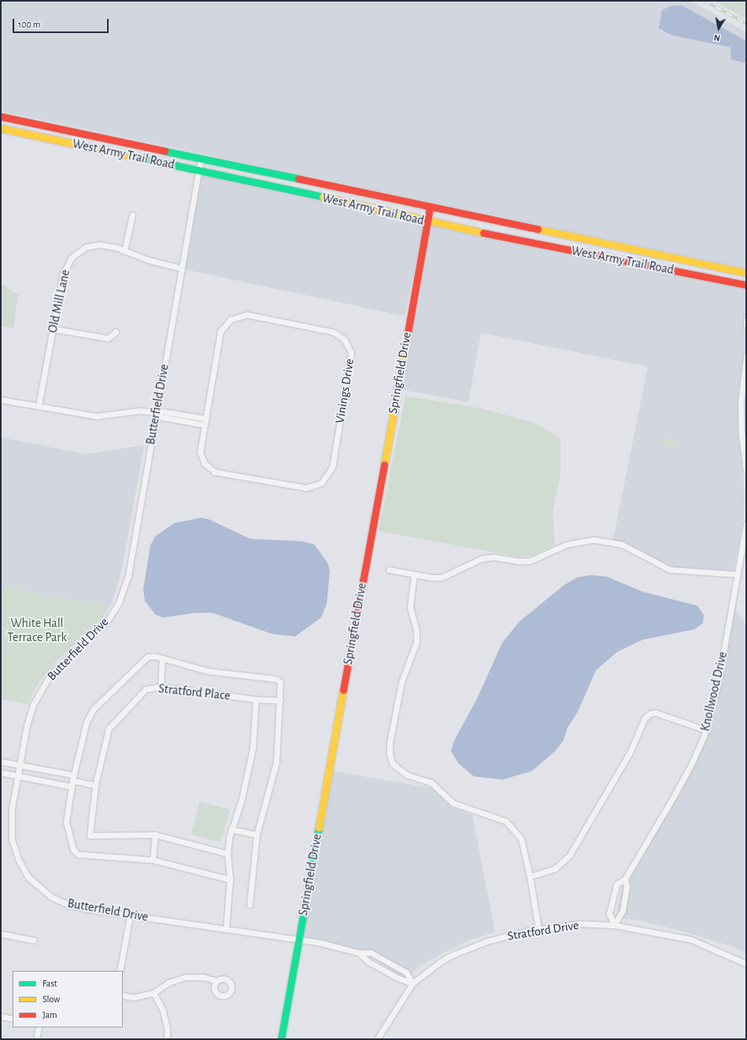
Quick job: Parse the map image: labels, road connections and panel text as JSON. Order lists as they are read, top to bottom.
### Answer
{
  "streets": {
    "main road": ["West Army Trail Road", "Springfield Drive"],
    "street": [
      "Old Mill Lane",
      "Vinings Drive",
      "Butterfield Drive",
      "Knollwood Drive",
      "Stratford Place",
      "Stratford Drive"
    ]
  },
  "crossings": [
    ["West Army Trail Road", "Springfield Drive"],
    ["West Army Trail Road", "Butterfield Drive"],
    ["Old Mill Lane", "Butterfield Drive"],
    ["Springfield Drive", "Butterfield Drive"],
    ["Butterfield Drive", "Stratford Drive"],
    ["Knollwood Drive", "Stratford Drive"]
  ],
  "parks": ["White Hall Terrace Park"],
  "legend": ["Fast", "Slow", "Jam"],
  "scale_bar": "100 m",
  "north": "bottom"
}
